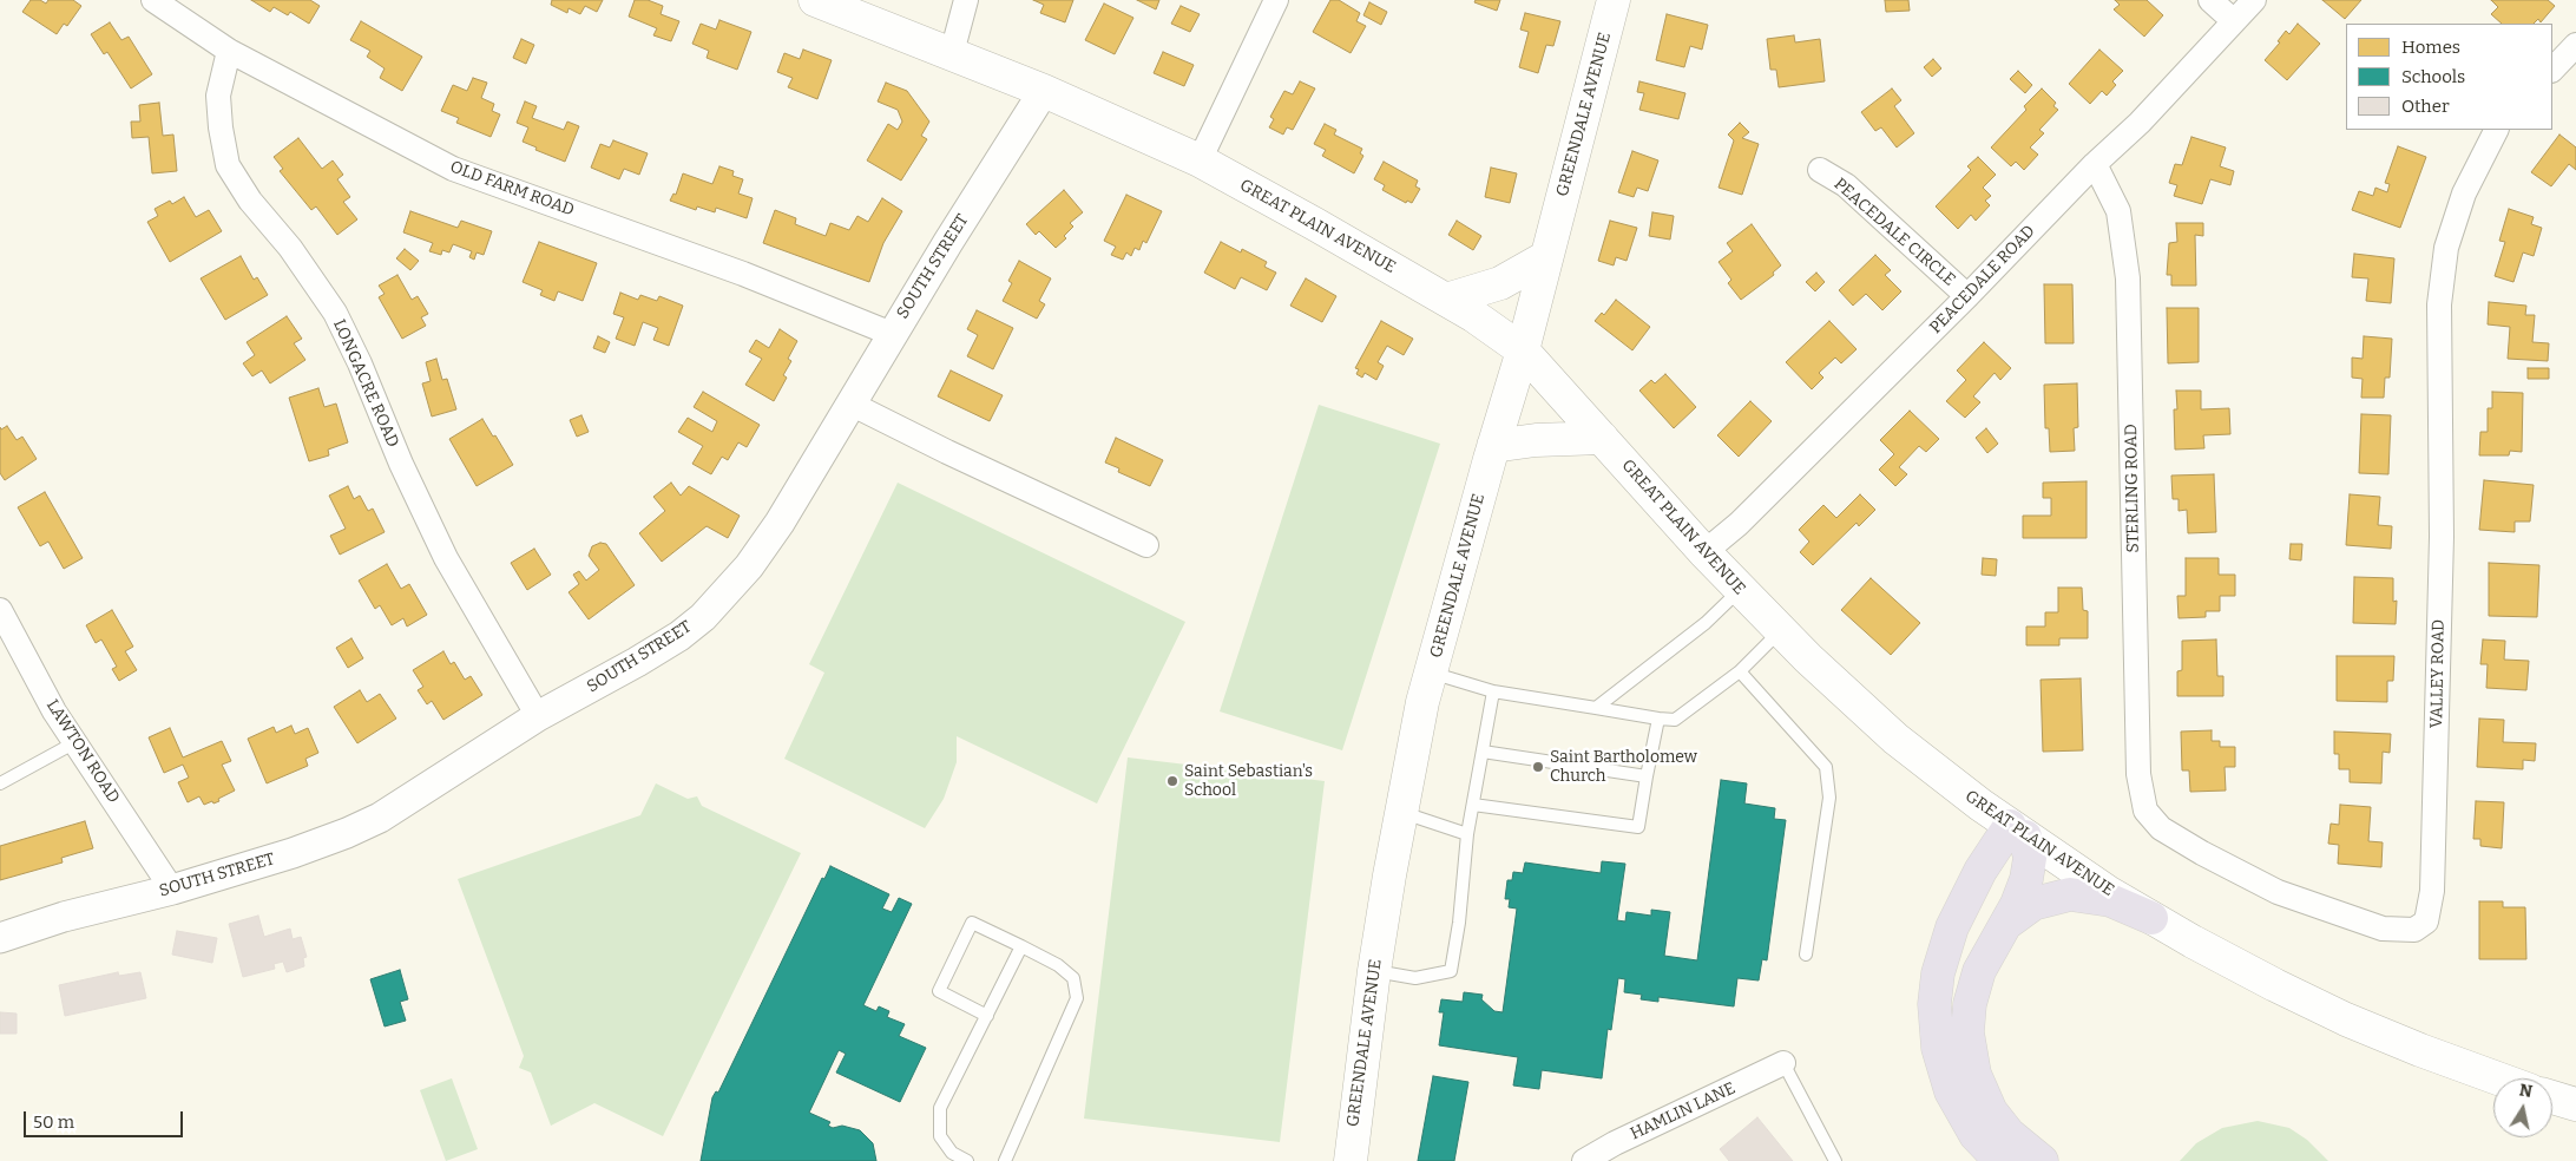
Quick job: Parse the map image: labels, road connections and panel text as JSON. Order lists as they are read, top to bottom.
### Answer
{
  "streets": {
    "main road": ["GREENDALE AVENUE", "GREAT PLAIN AVENUE"],
    "street": [
      "OLD FARM ROAD",
      "PEACEDALE CIRCLE",
      "SOUTH STREET",
      "PEACEDALE ROAD",
      "LONGACRE ROAD",
      "STERLING ROAD",
      "VALLEY ROAD",
      "LAWTON ROAD",
      "HAMLIN LANE"
    ]
  },
  "crossings": [
    ["GREENDALE AVENUE", "GREAT PLAIN AVENUE"],
    ["OLD FARM ROAD", "SOUTH STREET"],
    ["OLD FARM ROAD", "LONGACRE ROAD"],
    ["GREAT PLAIN AVENUE", "SOUTH STREET"],
    ["GREAT PLAIN AVENUE", "PEACEDALE ROAD"],
    ["PEACEDALE CIRCLE", "PEACEDALE ROAD"],
    ["SOUTH STREET", "LONGACRE ROAD"],
    ["SOUTH STREET", "LAWTON ROAD"],
    ["PEACEDALE ROAD", "STERLING ROAD"],
    ["STERLING ROAD", "VALLEY ROAD"]
  ],
  "places": ["Saint Bartholomew Church", "Saint Sebastian's School"],
  "legend": ["Homes", "Schools", "Other"],
  "scale_bar": "50 m",
  "north": "top"
}
